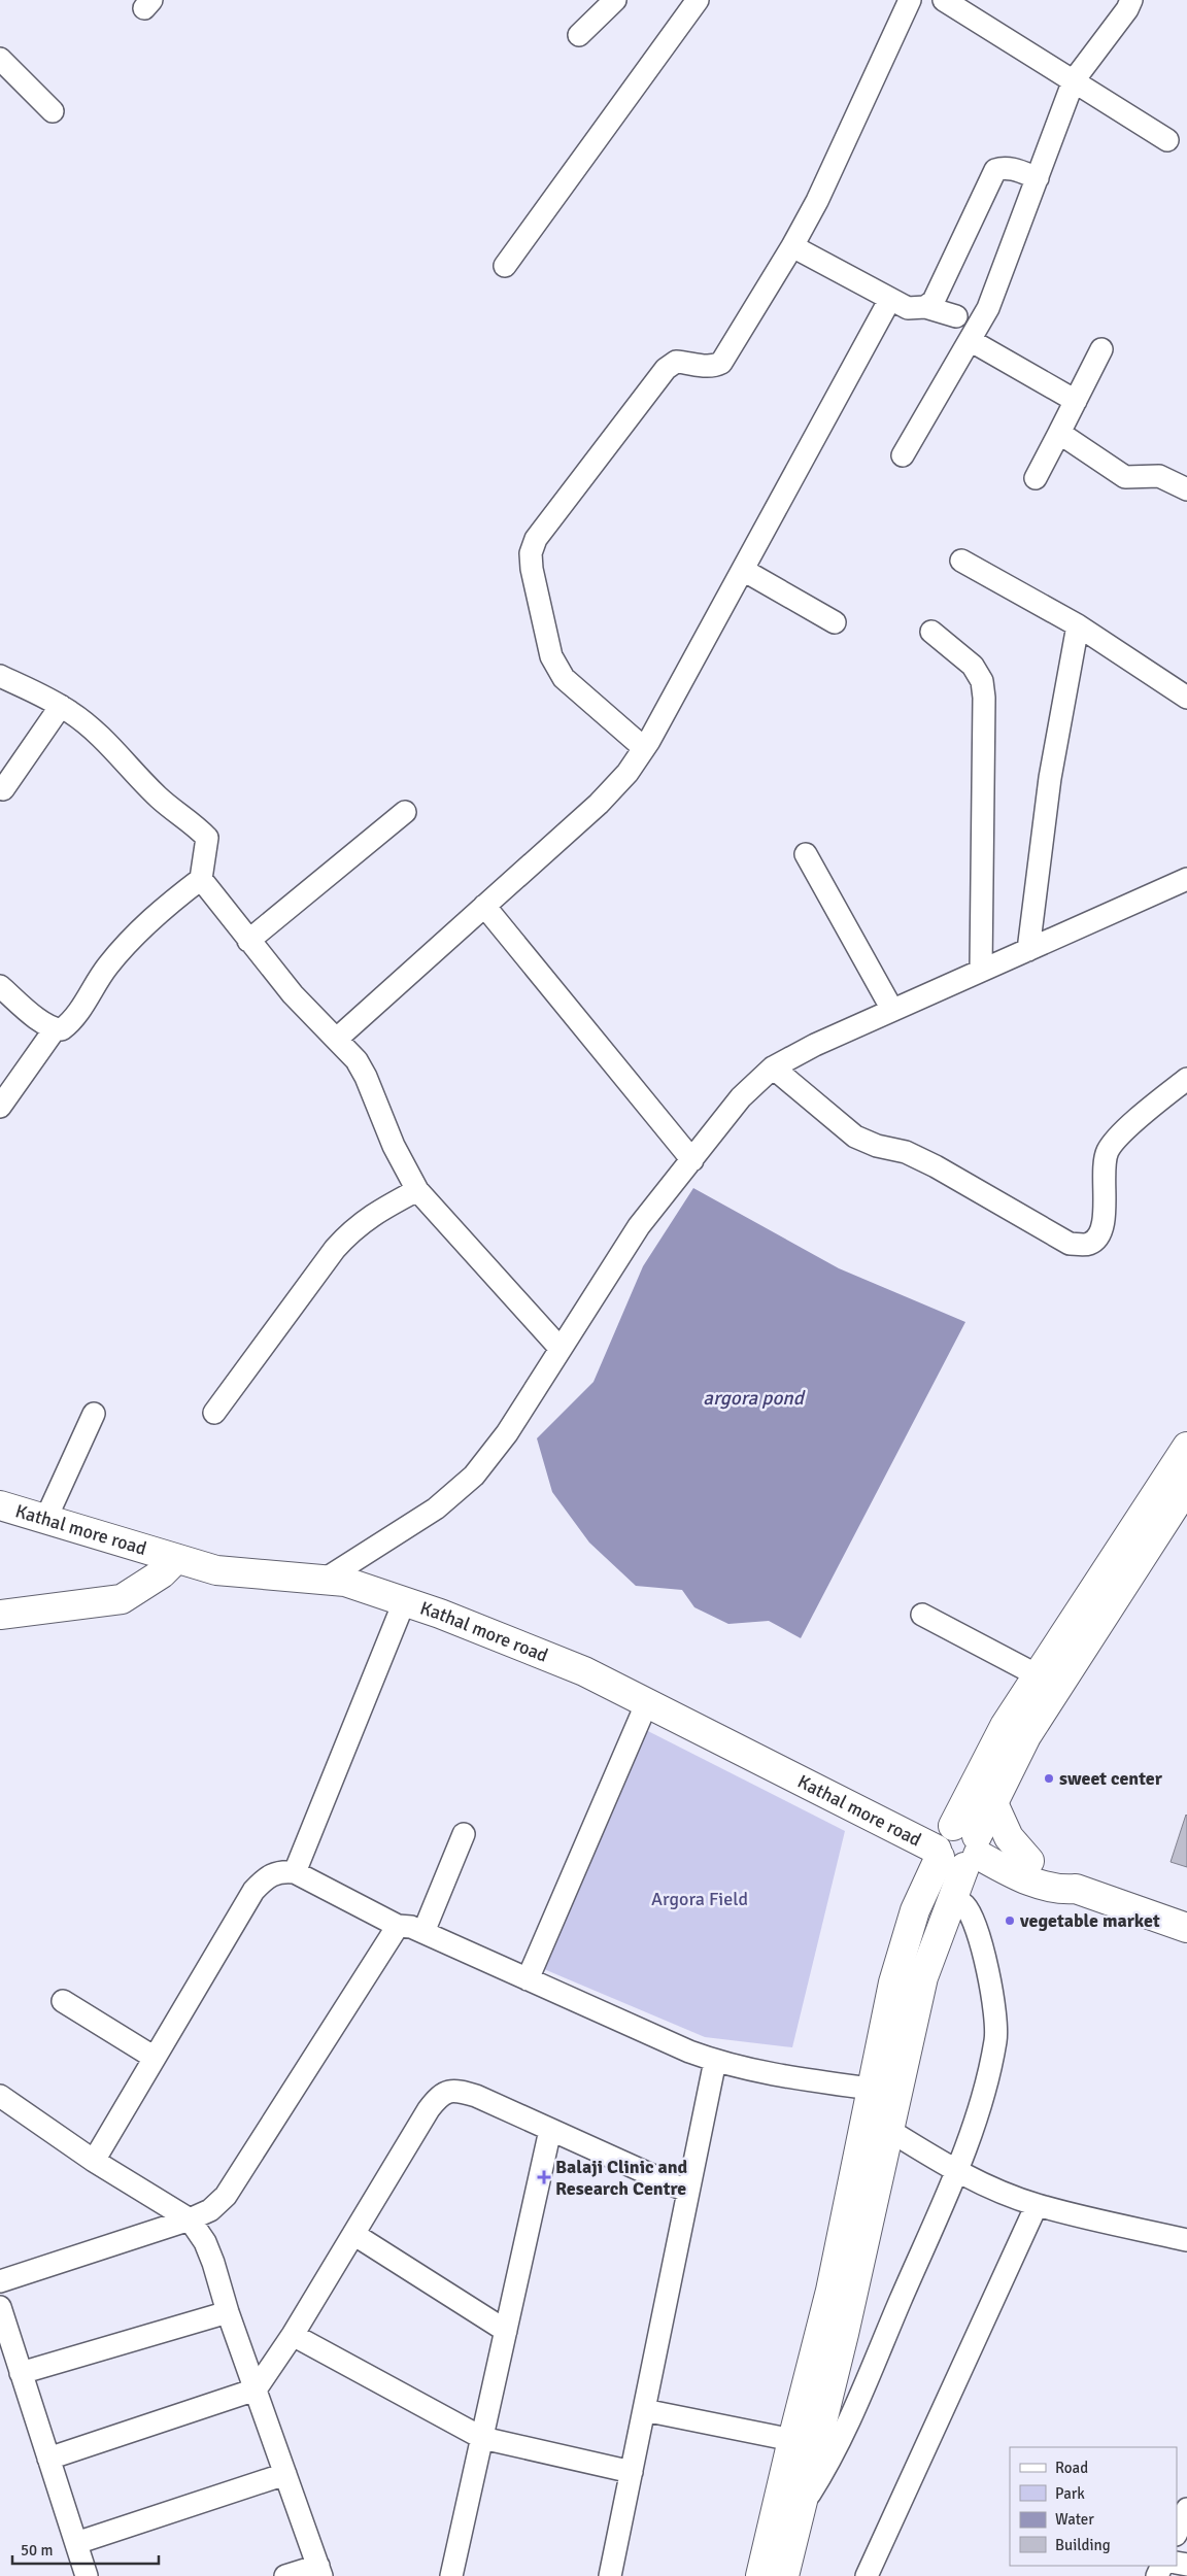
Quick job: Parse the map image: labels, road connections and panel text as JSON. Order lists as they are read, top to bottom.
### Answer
{
  "streets": {
    "main road": ["Kathal more road"]
  },
  "water": ["argora pond"],
  "parks": ["Argora Field"],
  "places": {
    "other": ["sweet center", "vegetable market"],
    "health": ["Balaji Clinic and Research Centre"]
  },
  "legend": [
    "Road",
    "Park",
    "Water",
    "Building"
  ],
  "scale_bar": "50 m"
}
